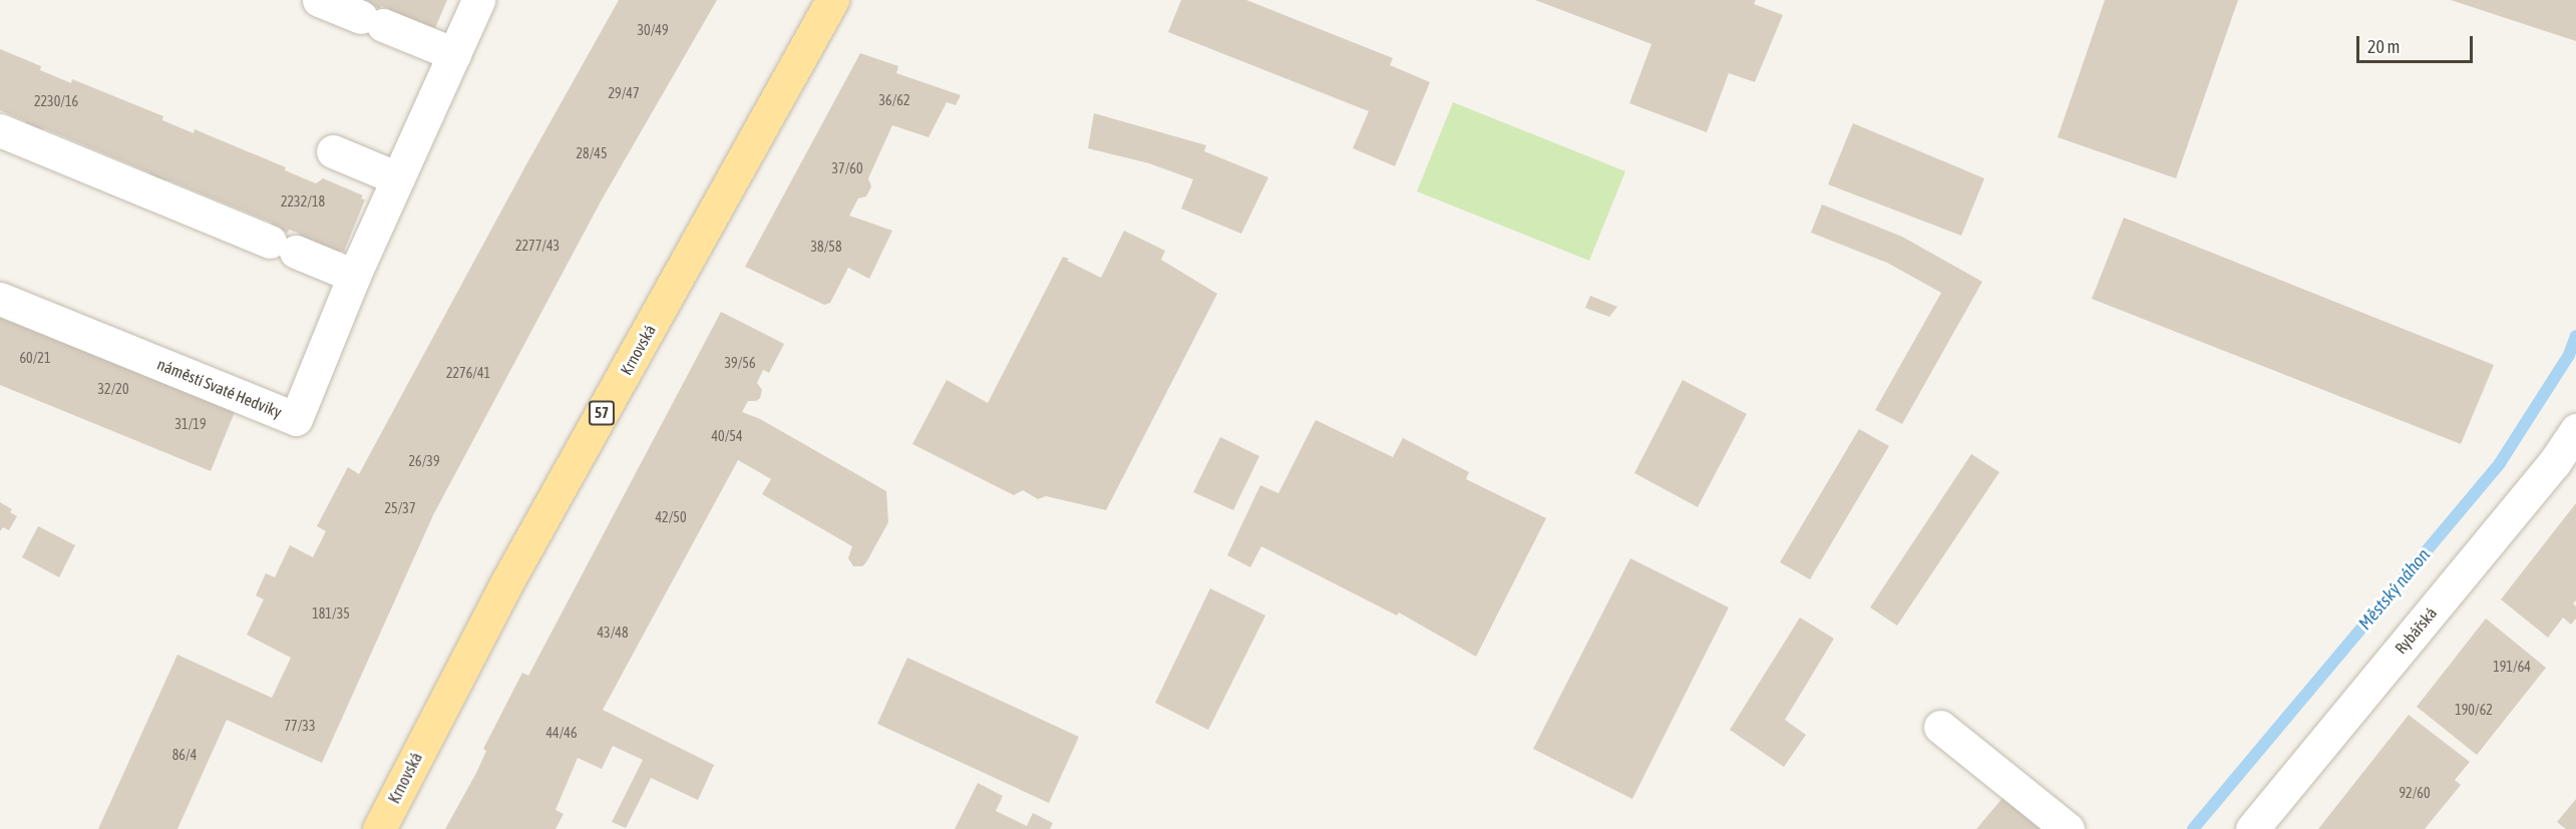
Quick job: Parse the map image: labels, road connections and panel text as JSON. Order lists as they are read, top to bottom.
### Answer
{
  "streets": {
    "main road": ["Krnovská", "57"],
    "street": ["náměstí Svaté Hedviky", "Rybářská"]
  },
  "water": ["Městský náhon"],
  "house_numbers": [
    "30/49",
    "29/47",
    "36/62",
    "2230/16",
    "28/45",
    "37/60",
    "2232/18",
    "2277/43",
    "38/58",
    "60/21",
    "39/56",
    "2276/41",
    "32/20",
    "31/19",
    "40/54",
    "26/39",
    "25/37",
    "42/50",
    "181/35",
    "43/48",
    "191/64",
    "190/62",
    "77/33",
    "44/46",
    "86/4",
    "92/60"
  ],
  "scale_bar": "20 m"
}
